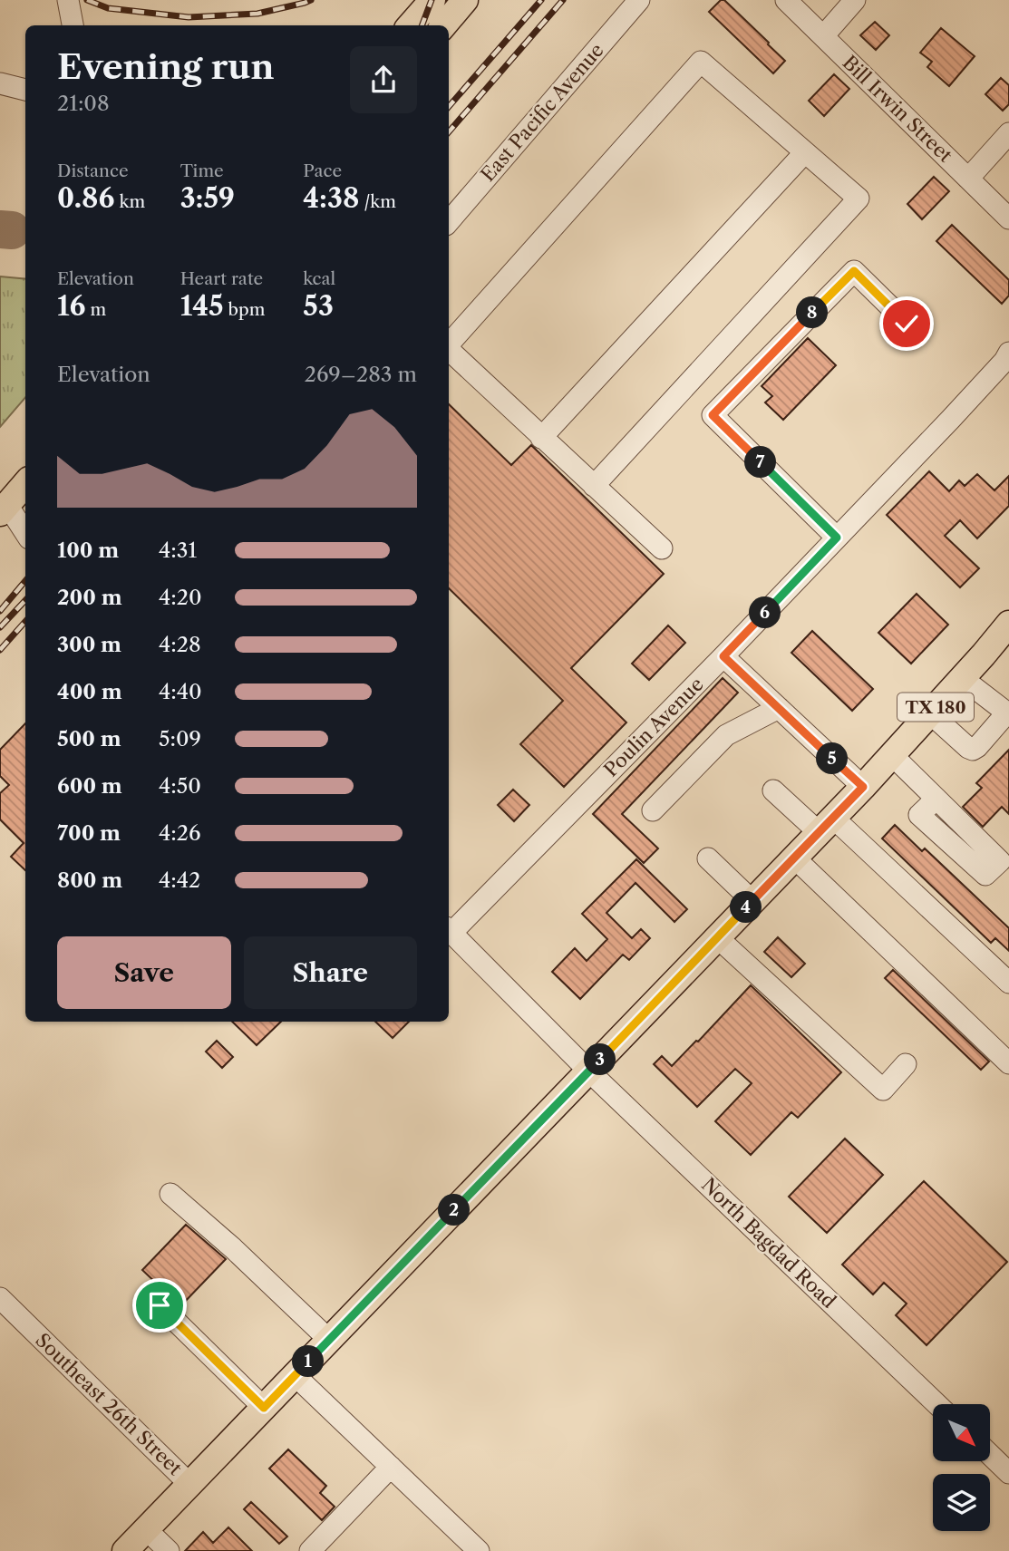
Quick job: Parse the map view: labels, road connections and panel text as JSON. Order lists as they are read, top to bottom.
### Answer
{
  "streets": {
    "main road": ["TX 180"],
    "street": [
      "Bill Irwin Street",
      "East Pacific Avenue",
      "Poulin Avenue",
      "North Bagdad Road",
      "Southeast 26th Street"
    ]
  },
  "crossings": [
    ["TX 180", "North Bagdad Road"],
    ["TX 180", "Southeast 26th Street"],
    ["Poulin Avenue", "North Bagdad Road"]
  ],
  "north": "bottom right",
  "page": {
    "heading": ["Evening run", "21:08"],
    "stats": [
      ["Distance", "0.86 km"],
      ["Time", "3:59"],
      ["Pace", "4:38 /km"],
      ["Elevation", "16 m"],
      ["Heart rate", "145 bpm"],
      ["kcal", "53"]
    ],
    "pins": [
      "8",
      "7",
      "6",
      "5",
      "4",
      "3",
      "2",
      "1"
    ],
    "chart": ["Elevation", "269–283 m"],
    "list": [
      {
        "name": "100 m",
        "note": "4:31"
      },
      {
        "name": "200 m",
        "note": "4:20"
      },
      {
        "name": "300 m",
        "note": "4:28"
      },
      {
        "name": "400 m",
        "note": "4:40"
      },
      {
        "name": "500 m",
        "note": "5:09"
      },
      {
        "name": "600 m",
        "note": "4:50"
      },
      {
        "name": "700 m",
        "note": "4:26"
      },
      {
        "name": "800 m",
        "note": "4:42"
      }
    ],
    "buttons": ["Save", "Share"]
  }
}
